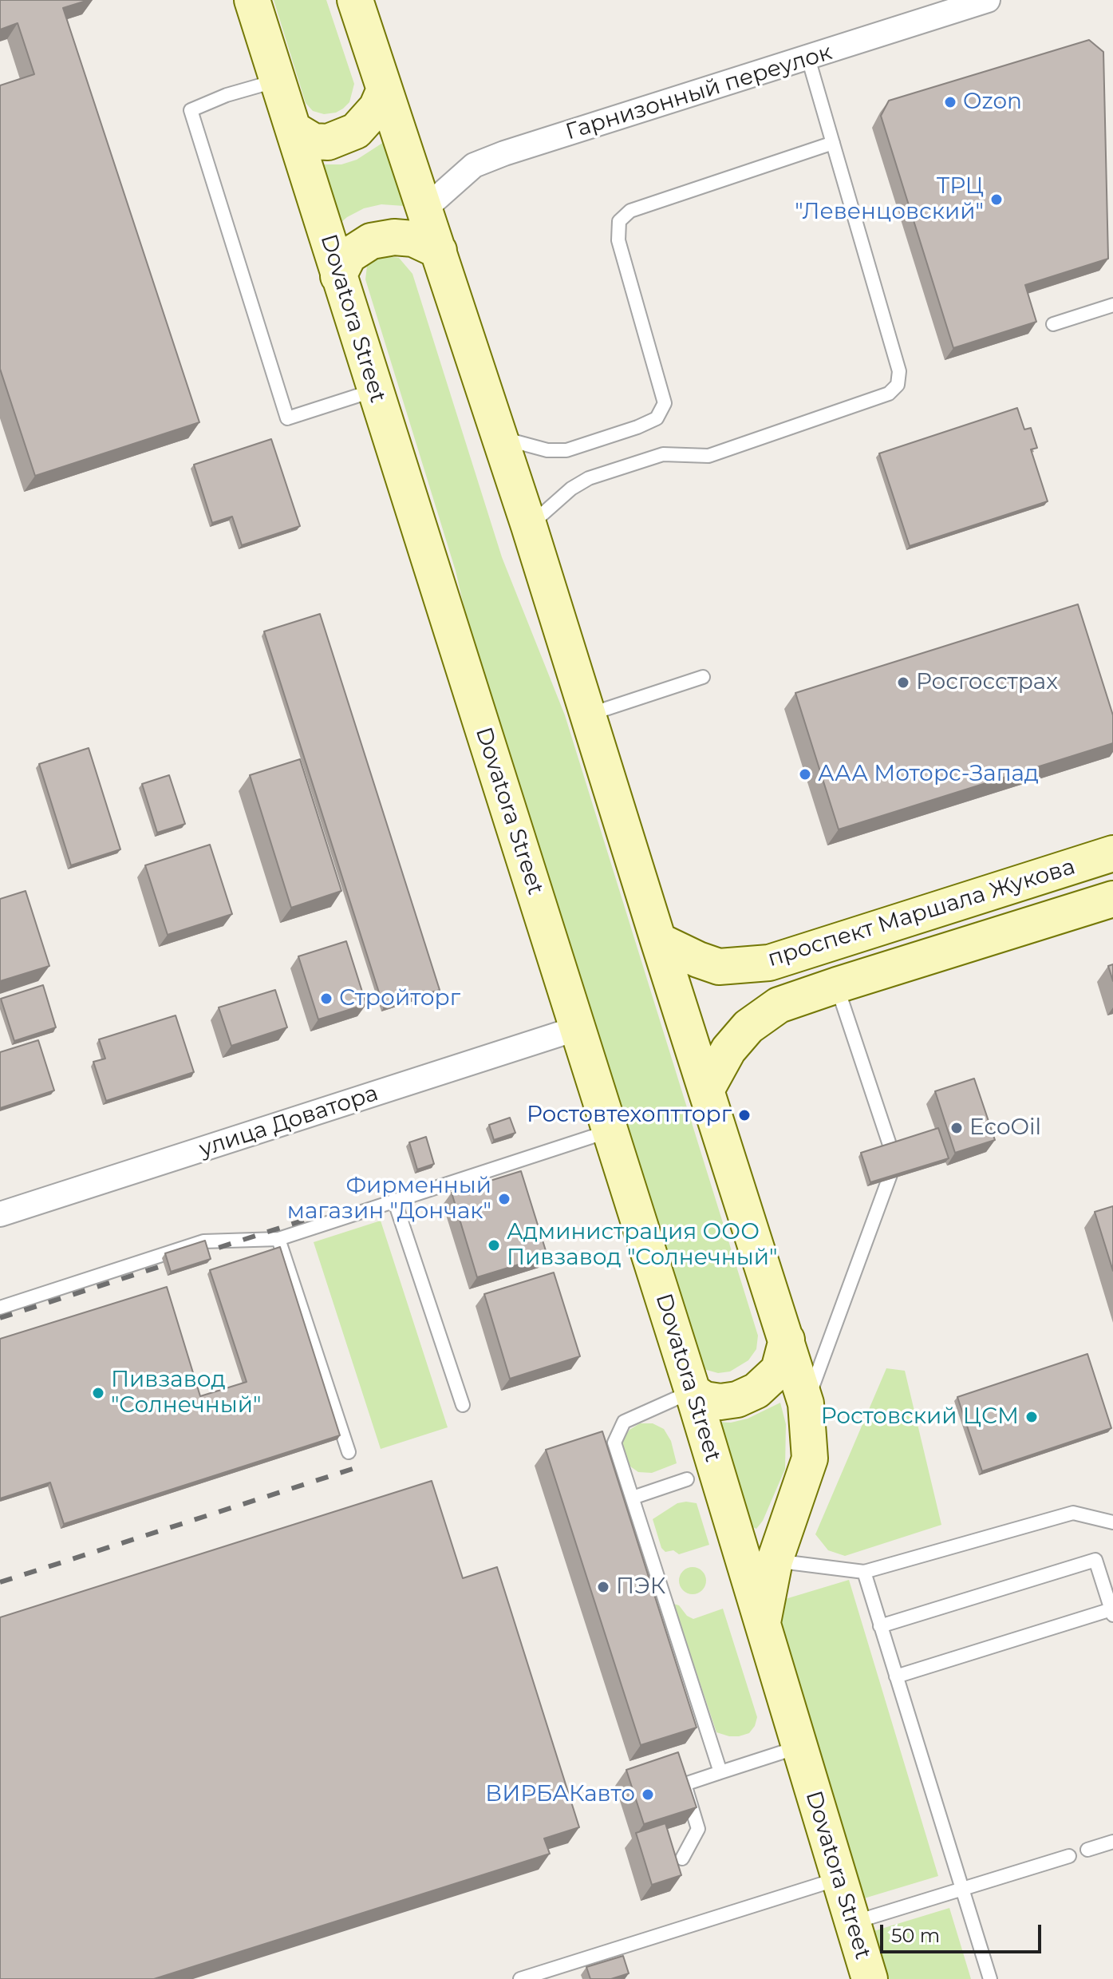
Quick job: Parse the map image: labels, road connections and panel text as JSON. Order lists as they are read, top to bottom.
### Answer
{
  "streets": {
    "street": [
      "Гарнизонный переулок",
      "Dovatora Street",
      "проспект Маршала Жукова",
      "улица Доватора"
    ]
  },
  "crossings": [
    ["Гарнизонный переулок", "Dovatora Street"],
    ["Dovatora Street", "проспект Маршала Жукова"],
    ["Dovatora Street", "улица Доватора"]
  ],
  "places": [
    "Ozon",
    "ТРЦ \"Левенцовский\"",
    "Росгосстрах",
    "ААА Моторс-Запад",
    "Стройторг",
    "Ростовтехоптторг",
    "EcoOil",
    "Фирменный магазин \"Дончак\"",
    "Администрация ООО Пивзавод \"Солнечный\"",
    "Пивзавод \"Солнечный\"",
    "Ростовский ЦСМ",
    "ПЭК",
    "ВИРБАКавто"
  ],
  "scale_bar": "50 m"
}
